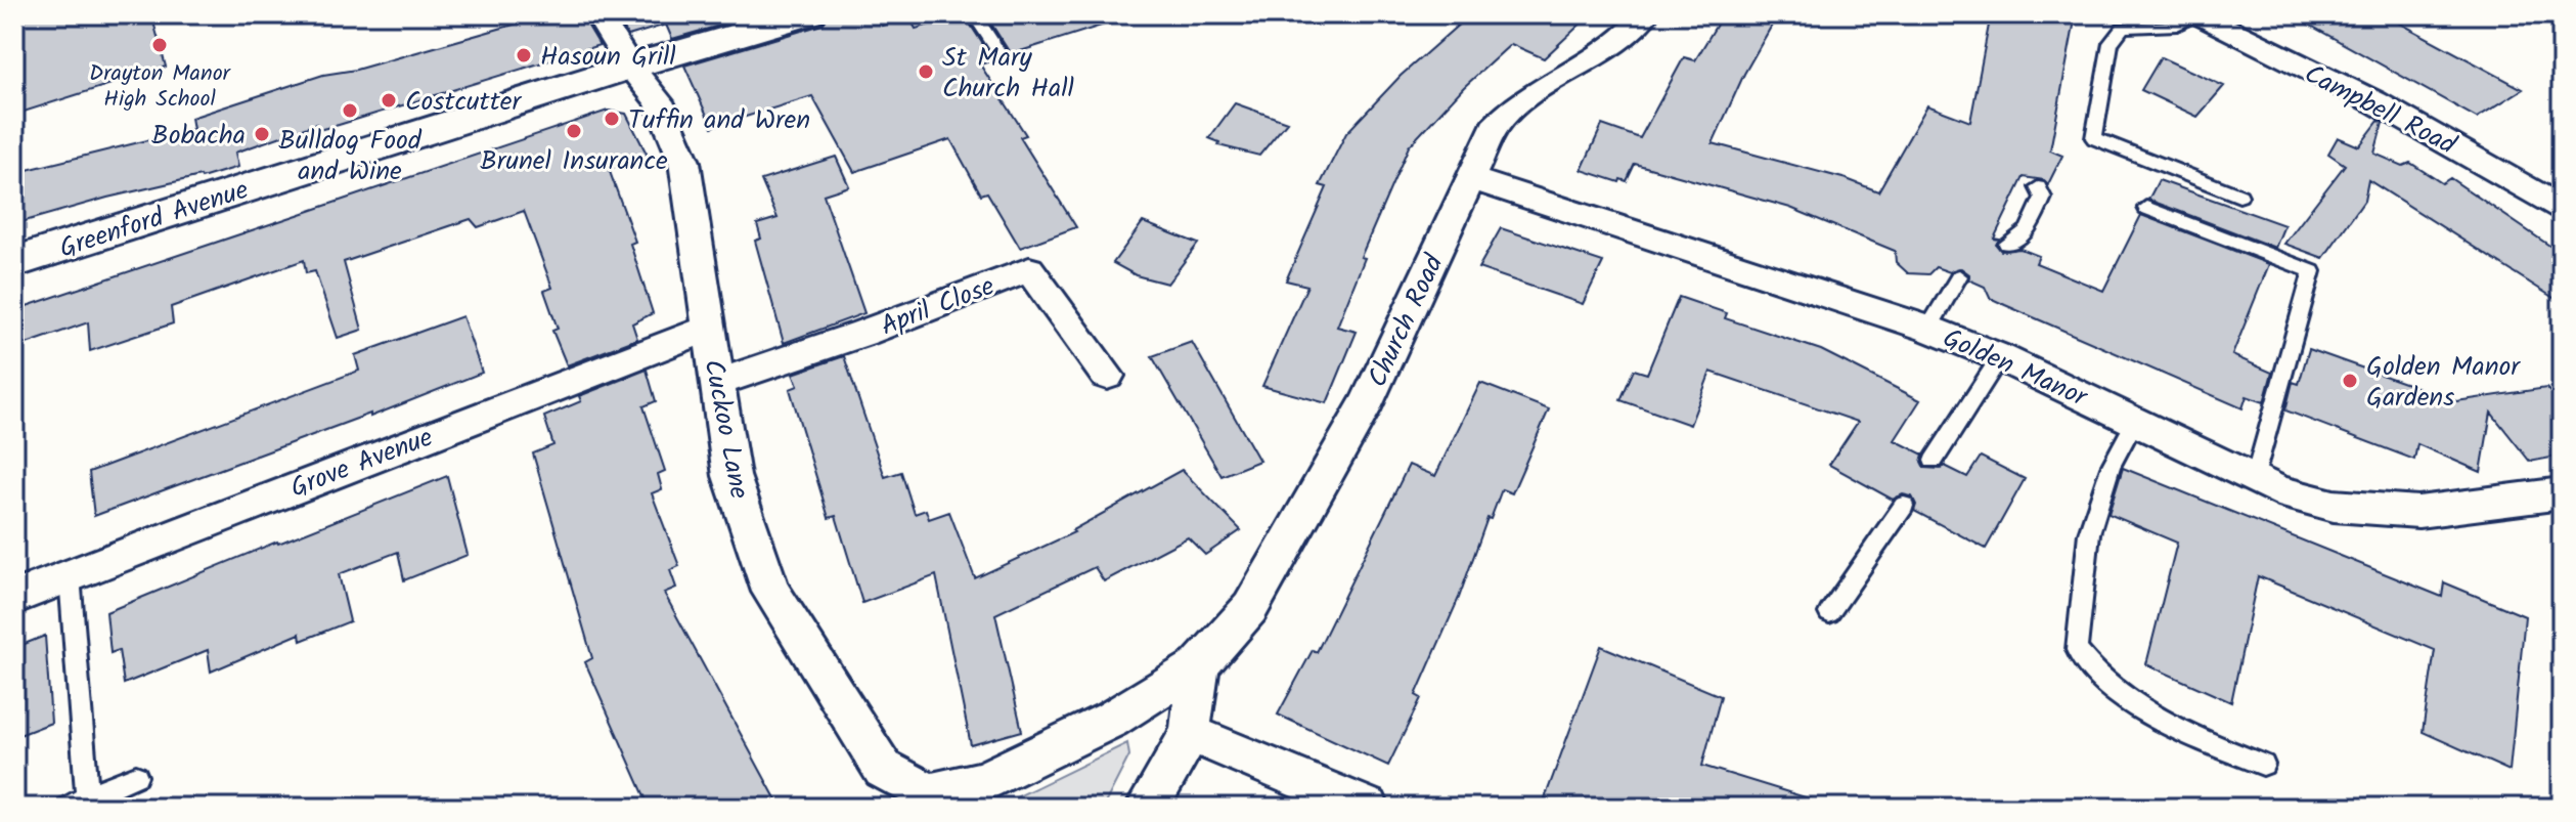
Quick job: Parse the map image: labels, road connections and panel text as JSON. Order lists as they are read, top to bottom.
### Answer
{
  "streets": {
    "street": [
      "Campbell Road",
      "Greenford Avenue",
      "April Close",
      "Church Road",
      "Golden Manor",
      "Cuckoo Lane",
      "Grove Avenue"
    ]
  },
  "crossings": [
    ["Greenford Avenue", "Cuckoo Lane"],
    ["April Close", "Cuckoo Lane"],
    ["Church Road", "Golden Manor"],
    ["Church Road", "Cuckoo Lane"],
    ["Cuckoo Lane", "Grove Avenue"]
  ],
  "places": [
    "Drayton Manor High School",
    "Hasoun Grill",
    "St Mary Church Hall",
    "Costcutter",
    "Bulldog Food and Wine",
    "Tuffin and Wren",
    "Brunel Insurance",
    "Bobacha",
    "Golden Manor Gardens"
  ]
}
